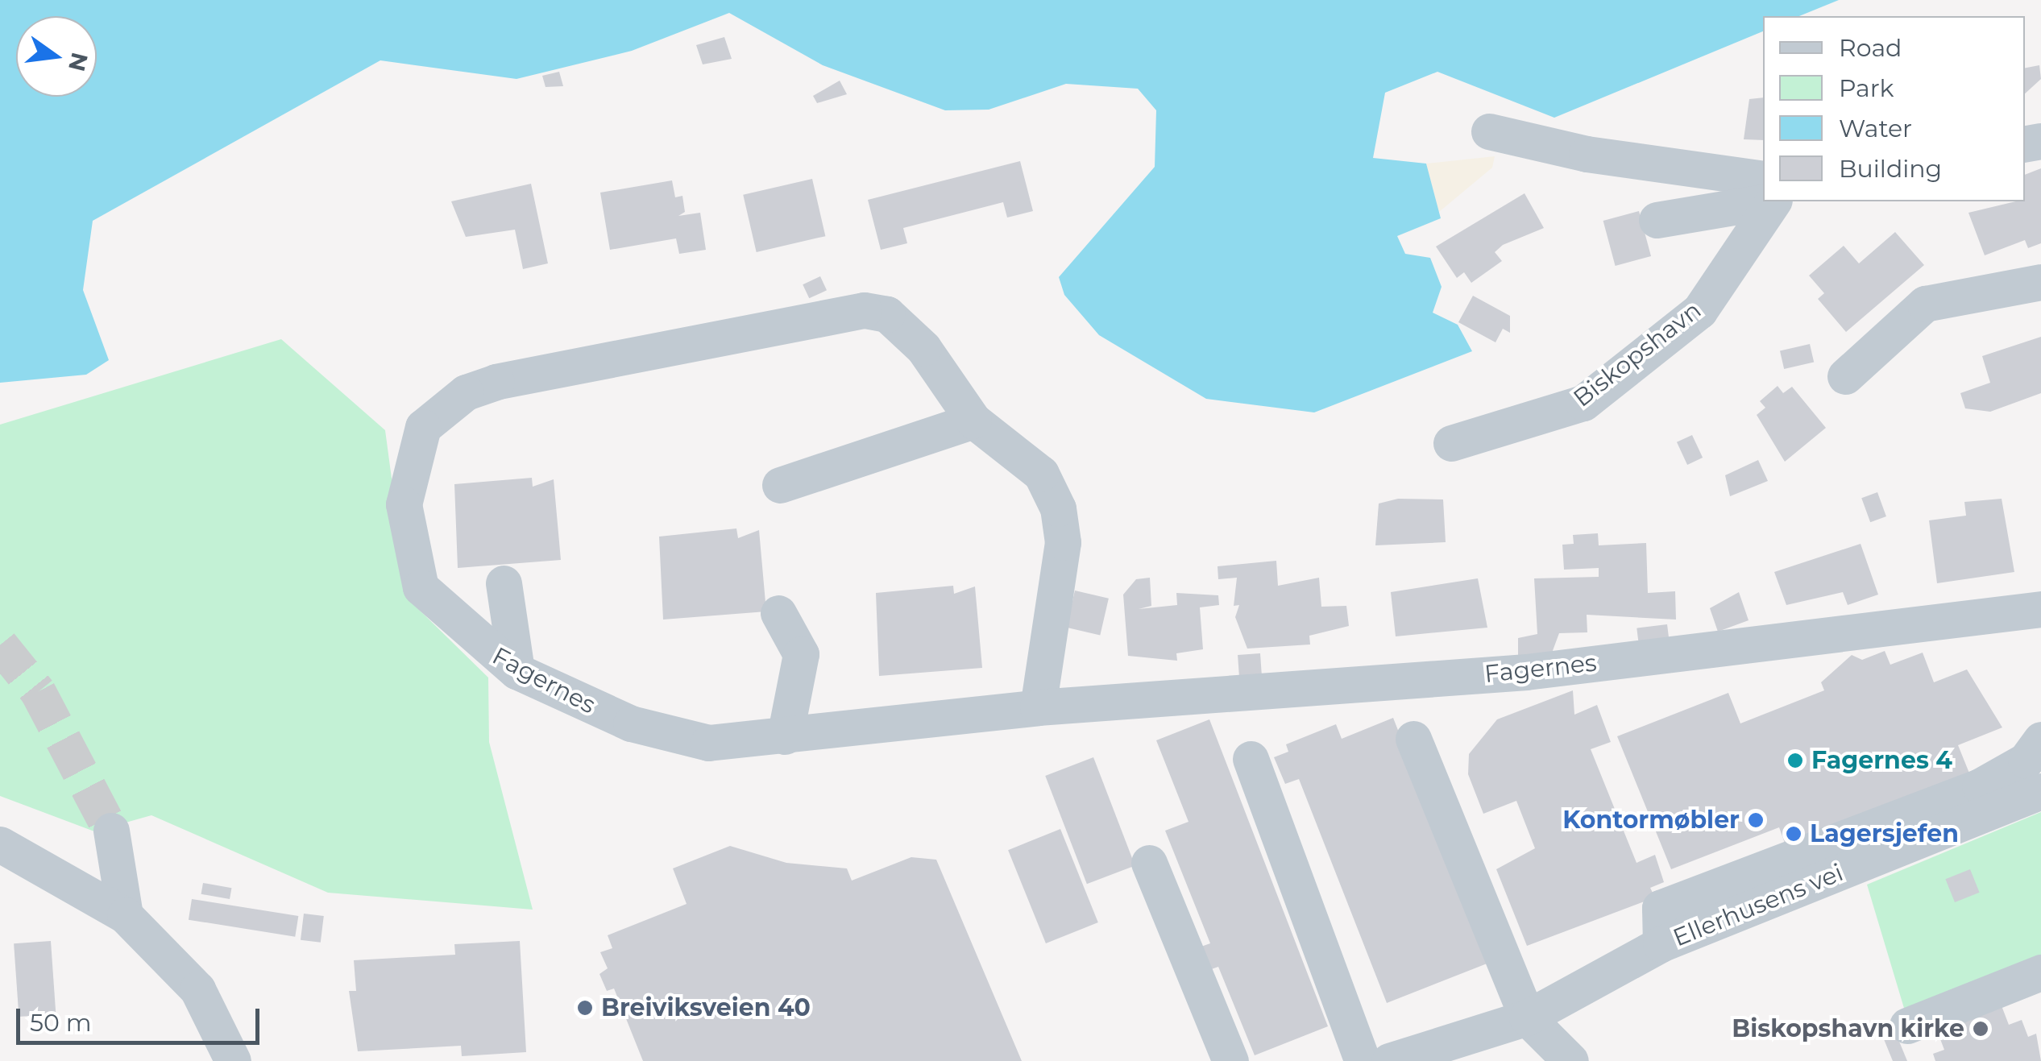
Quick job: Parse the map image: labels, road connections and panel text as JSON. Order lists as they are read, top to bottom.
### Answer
{
  "streets": {
    "street": ["Biskopshavn", "Fagernes", "Ellerhusens vei"]
  },
  "places": [
    "Fagernes 4",
    "Kontormøbler",
    "Lagersjefen",
    "Breiviksveien 40",
    "Biskopshavn kirke"
  ],
  "legend": [
    "Road",
    "Park",
    "Water",
    "Building"
  ],
  "scale_bar": "50 m",
  "north": "right"
}
